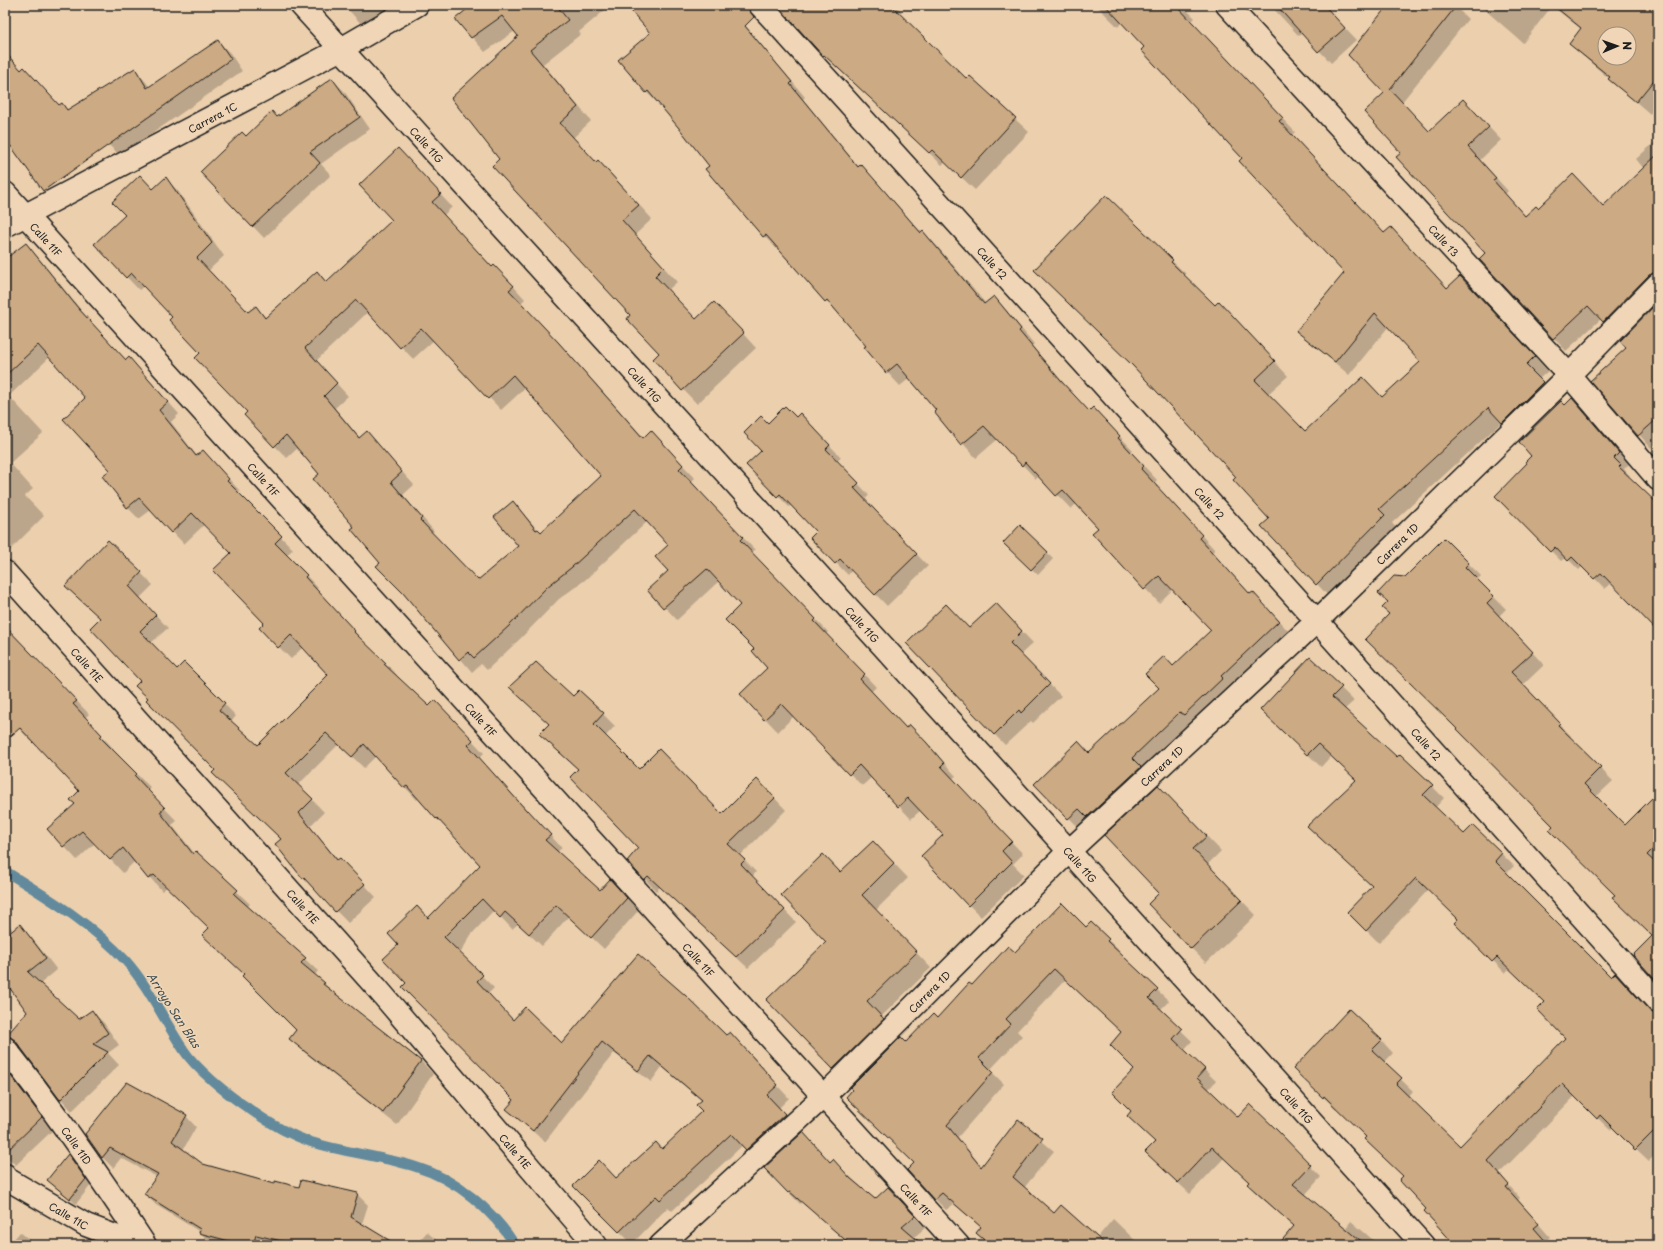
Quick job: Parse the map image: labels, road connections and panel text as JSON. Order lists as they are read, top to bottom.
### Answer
{
  "streets": {
    "street": [
      "Carrera 1C",
      "Calle 11G",
      "Calle 11F",
      "Calle 13",
      "Calle 12",
      "Carrera 1D",
      "Calle 11E",
      "Calle 11D",
      "Calle 11C"
    ]
  },
  "crossings": [
    ["Carrera 1C", "Calle 11G"],
    ["Carrera 1C", "Calle 11F"],
    ["Calle 11G", "Carrera 1D"],
    ["Calle 11F", "Carrera 1D"],
    ["Calle 13", "Carrera 1D"],
    ["Calle 12", "Carrera 1D"]
  ],
  "water": ["Arroyo San Blas"],
  "north": "right"
}
